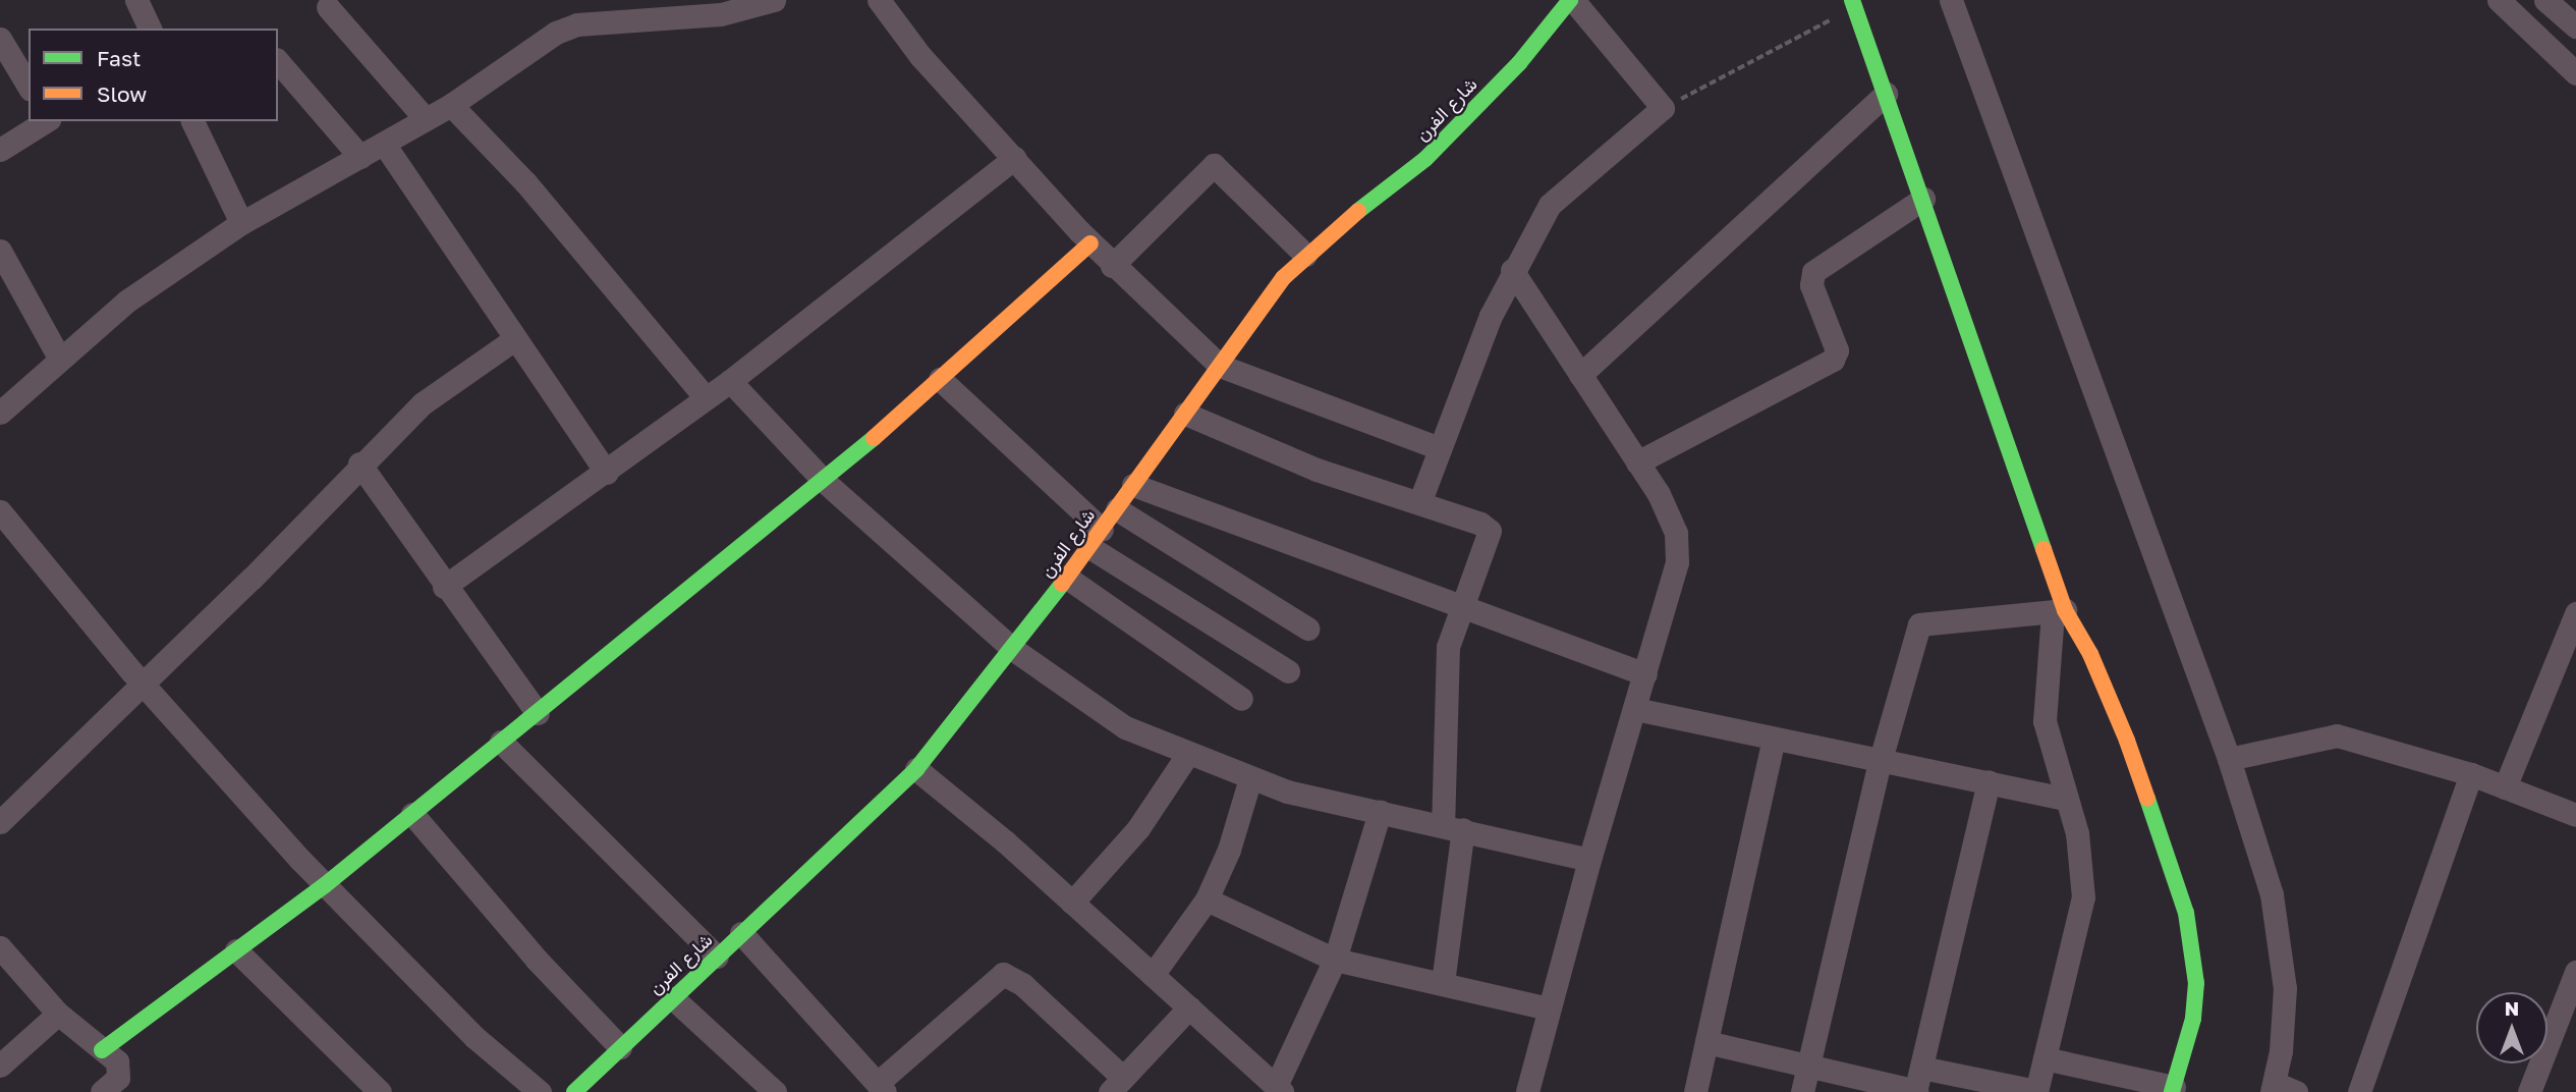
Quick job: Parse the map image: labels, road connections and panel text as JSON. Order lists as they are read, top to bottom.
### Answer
{
  "streets": {
    "street": ["شارع الفرن"]
  },
  "legend": ["Fast", "Slow"],
  "north": "top"
}
